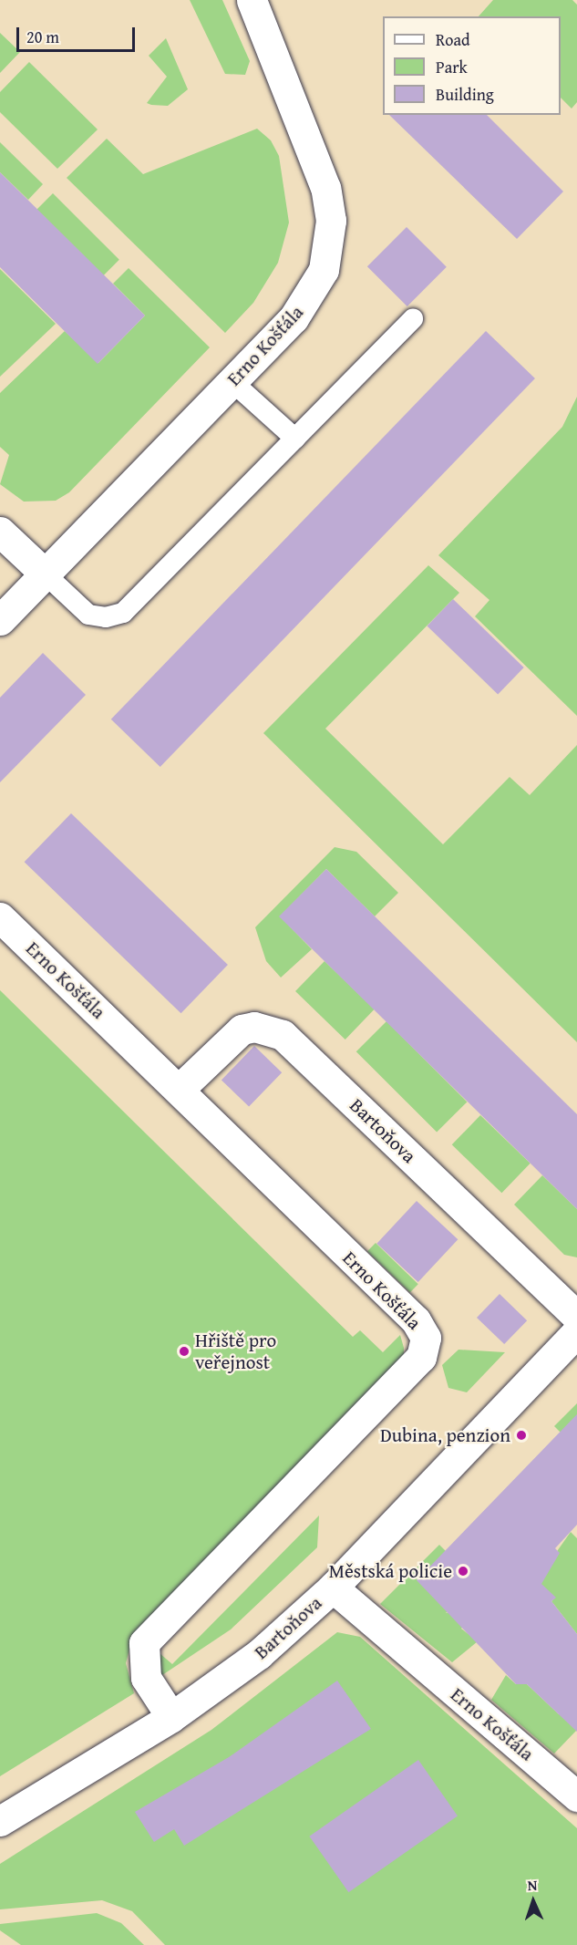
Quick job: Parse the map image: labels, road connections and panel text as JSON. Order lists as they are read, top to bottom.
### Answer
{
  "streets": {
    "street": ["Erno Košťála", "Bartoňova"]
  },
  "crossings": [
    ["Erno Košťála", "Bartoňova"]
  ],
  "places": ["Hřiště pro veřejnost", "Dubina, penzion", "Městská policie"],
  "legend": ["Road", "Park", "Building"],
  "scale_bar": "20 m",
  "north": "top"
}
